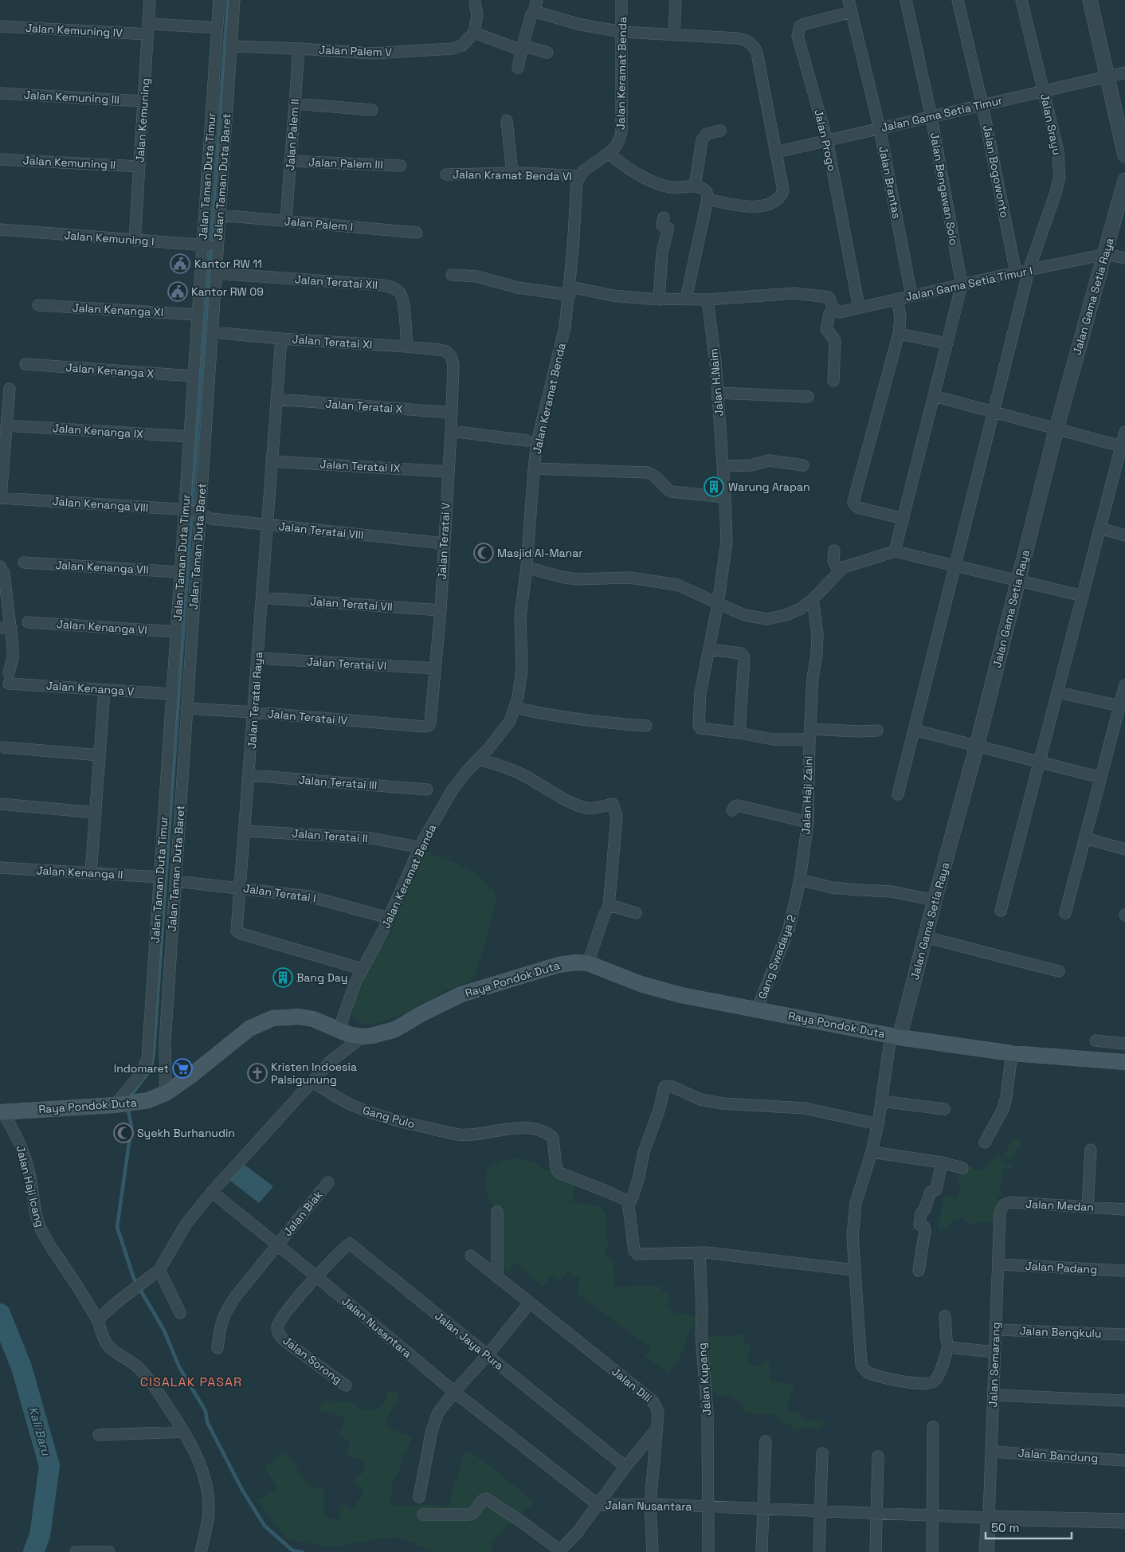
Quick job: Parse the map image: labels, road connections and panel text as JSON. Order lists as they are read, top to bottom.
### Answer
{
  "streets": {
    "main road": ["Raya Pondok Duta"],
    "street": [
      "Jalan Kemuning IV",
      "Jalan Palem V",
      "Jalan Keramat Benda",
      "Jalan Kemuning III",
      "Jalan Gama Setia Timur",
      "Jalan Kemuning",
      "Jalan Srayu",
      "Jalan Palem II",
      "Jalan Progo",
      "Jalan Kemuning II",
      "Jalan Palem III",
      "Jalan Bogowonto",
      "Jalan Kramat Benda VI",
      "Jalan Taman Duta Timur",
      "Jalan Taman Duta Baret",
      "Jalan Brantas",
      "Jalan Bengawan Solo",
      "Jalan Palem I",
      "Jalan Kemuning I",
      "Jalan Teratai XII",
      "Jalan Gama Setia Timur I",
      "Jalan Gama Setia Raya",
      "Jalan Kenanga XI",
      "Jalan Teratai XI",
      "Jalan Kenanga X",
      "Jalan H.Naim",
      "Jalan Teratai X",
      "Jalan Kenanga IX",
      "Jalan Teratai IX",
      "Jalan Kenanga VIII",
      "Jalan Teratai VIII",
      "Jalan Teratai V",
      "Jalan Kenanga VII",
      "Jalan Teratai VII",
      "Jalan Kenanga VI",
      "Jalan Teratai VI",
      "Jalan Kenanga V",
      "Jalan Teratai Raya",
      "Jalan Teratai IV",
      "Jalan Teratai III",
      "Jalan Haji Zaini",
      "Jalan Teratai II",
      "Jalan Kenanga II",
      "Jalan Teratai I",
      "Gang Swadaya 2",
      "Gang Pulo",
      "Jalan Haji Icang",
      "Jalan Medan",
      "Jalan Biak",
      "Jalan Padang",
      "Jalan Nusantara",
      "Jalan Bengkulu",
      "Jalan Jaya Pura",
      "Jalan Sorong",
      "Jalan Semarang",
      "Jalan Kupang",
      "Jalan Dili",
      "Jalan Bandung"
    ]
  },
  "crossings": [
    ["Jalan Kemuning IV", "Jalan Kemuning"],
    ["Jalan Palem V", "Jalan Palem II"],
    ["Jalan Palem V", "Jalan Taman Duta Baret"],
    ["Jalan Keramat Benda", "Jalan Kramat Benda VI"],
    ["Jalan Keramat Benda", "Jalan Teratai Raya"],
    ["Jalan Keramat Benda", "Raya Pondok Duta"],
    ["Jalan Kemuning III", "Jalan Kemuning"],
    ["Jalan Gama Setia Timur", "Jalan Srayu"],
    ["Jalan Gama Setia Timur", "Jalan Progo"],
    ["Jalan Gama Setia Timur", "Jalan Bogowonto"],
    ["Jalan Gama Setia Timur", "Jalan Brantas"],
    ["Jalan Gama Setia Timur", "Jalan Bengawan Solo"],
    ["Jalan Kemuning", "Jalan Kemuning II"],
    ["Jalan Kemuning", "Jalan Kemuning I"],
    ["Jalan Srayu", "Jalan Gama Setia Timur I"],
    ["Jalan Palem II", "Jalan Palem III"],
    ["Jalan Palem II", "Jalan Palem I"],
    ["Jalan Progo", "Jalan Brantas"],
    ["Jalan Progo", "Jalan Gama Setia Timur I"],
    ["Jalan Bogowonto", "Jalan Gama Setia Timur I"],
    ["Jalan Taman Duta Timur", "Jalan Taman Duta Baret"],
    ["Jalan Taman Duta Timur", "Jalan Kemuning I"],
    ["Jalan Taman Duta Timur", "Jalan Kenanga XI"],
    ["Jalan Taman Duta Timur", "Jalan Kenanga X"],
    ["Jalan Taman Duta Timur", "Jalan Kenanga IX"],
    ["Jalan Taman Duta Timur", "Jalan Kenanga VIII"],
    ["Jalan Taman Duta Timur", "Jalan Teratai VIII"],
    ["Jalan Taman Duta Timur", "Jalan Kenanga VII"],
    ["Jalan Taman Duta Timur", "Jalan Kenanga VI"],
    ["Jalan Taman Duta Timur", "Jalan Kenanga V"],
    ["Jalan Taman Duta Timur", "Jalan Kenanga II"],
    ["Jalan Taman Duta Timur", "Raya Pondok Duta"],
    ["Jalan Taman Duta Baret", "Jalan Palem I"],
    ["Jalan Taman Duta Baret", "Jalan Kemuning I"],
    ["Jalan Taman Duta Baret", "Jalan Teratai XII"],
    ["Jalan Taman Duta Baret", "Jalan Teratai XI"],
    ["Jalan Taman Duta Baret", "Jalan Kenanga VIII"],
    ["Jalan Taman Duta Baret", "Jalan Teratai VIII"],
    ["Jalan Taman Duta Baret", "Jalan Teratai IV"],
    ["Jalan Taman Duta Baret", "Jalan Teratai I"],
    ["Jalan Taman Duta Baret", "Raya Pondok Duta"],
    ["Jalan Brantas", "Jalan Gama Setia Timur I"],
    ["Jalan Bengawan Solo", "Jalan Gama Setia Timur I"],
    ["Jalan Teratai XII", "Jalan Teratai XI"],
    ["Jalan Gama Setia Timur I", "Jalan Gama Setia Raya"],
    ["Jalan Gama Setia Raya", "Raya Pondok Duta"],
    ["Jalan Teratai XI", "Jalan Teratai V"],
    ["Jalan Teratai XI", "Jalan Teratai Raya"],
    ["Jalan Teratai X", "Jalan Teratai V"],
    ["Jalan Teratai X", "Jalan Teratai Raya"],
    ["Jalan Teratai IX", "Jalan Teratai V"],
    ["Jalan Teratai IX", "Jalan Teratai Raya"],
    ["Jalan Kenanga VIII", "Jalan Teratai VIII"],
    ["Jalan Teratai VIII", "Jalan Teratai V"],
    ["Jalan Teratai VIII", "Jalan Teratai Raya"],
    ["Jalan Teratai V", "Jalan Teratai VII"],
    ["Jalan Teratai V", "Jalan Teratai VI"],
    ["Jalan Teratai V", "Jalan Teratai IV"],
    ["Jalan Teratai VII", "Jalan Teratai Raya"],
    ["Jalan Teratai VI", "Jalan Teratai Raya"],
    ["Jalan Teratai Raya", "Jalan Teratai IV"],
    ["Jalan Teratai Raya", "Jalan Teratai III"],
    ["Jalan Teratai Raya", "Jalan Teratai II"],
    ["Jalan Teratai Raya", "Jalan Teratai I"],
    ["Jalan Haji Zaini", "Gang Swadaya 2"],
    ["Gang Swadaya 2", "Raya Pondok Duta"],
    ["Raya Pondok Duta", "Jalan Haji Icang"],
    ["Jalan Medan", "Jalan Semarang"],
    ["Jalan Biak", "Jalan Nusantara"],
    ["Jalan Padang", "Jalan Semarang"],
    ["Jalan Nusantara", "Jalan Jaya Pura"],
    ["Jalan Nusantara", "Jalan Sorong"],
    ["Jalan Nusantara", "Jalan Semarang"],
    ["Jalan Nusantara", "Jalan Kupang"],
    ["Jalan Nusantara", "Jalan Dili"],
    ["Jalan Bengkulu", "Jalan Semarang"],
    ["Jalan Jaya Pura", "Jalan Sorong"],
    ["Jalan Semarang", "Jalan Bandung"]
  ],
  "districts": ["CISALAK PASAR"],
  "water": ["Kali Baru"],
  "places": {
    "public building": ["Kantor RW 11", "Kantor RW 09"],
    "building": ["Warung Arapan", "Bang Day"],
    "mosque": ["Masjid Al-Manar", "Syekh Burhanudin"],
    "supermarket": ["Indomaret"],
    "church": ["Kristen Indoesia Palsigunung"]
  },
  "scale_bar": "50 m"
}
